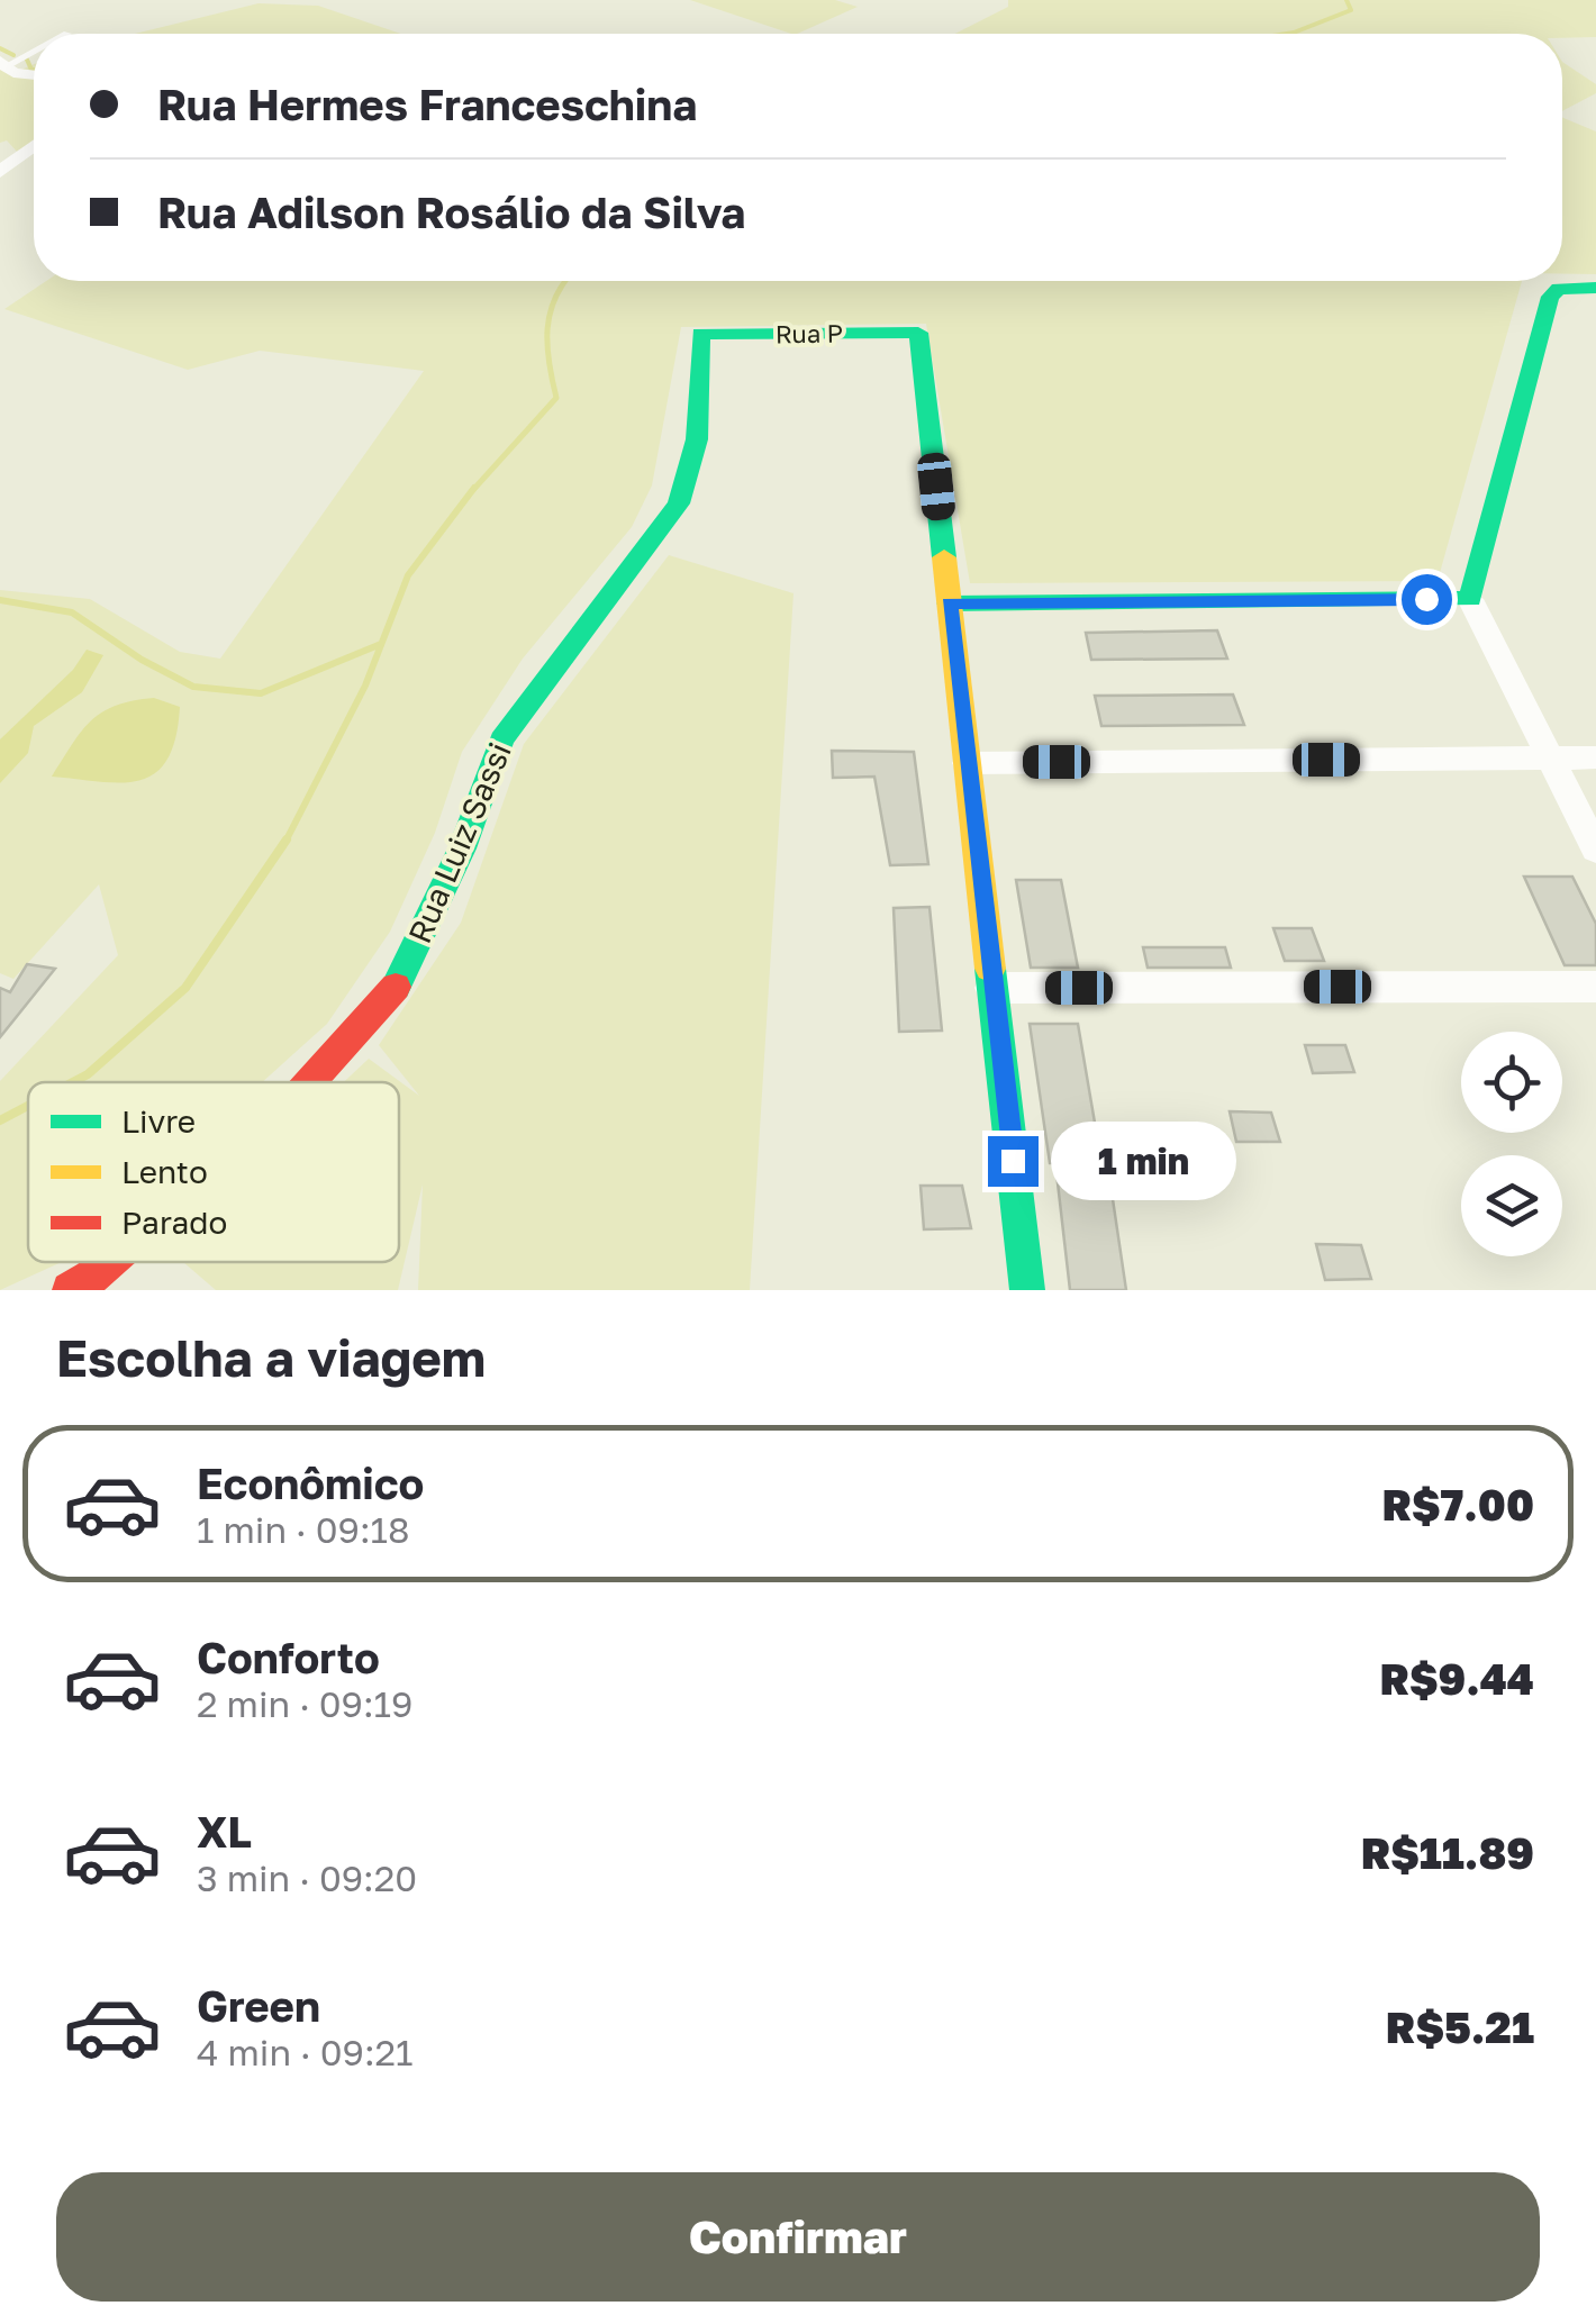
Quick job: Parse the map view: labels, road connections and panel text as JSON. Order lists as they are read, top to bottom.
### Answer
{
  "streets": {
    "street": ["Rua P", "Rua Luiz Sassi"]
  },
  "crossings": [
    ["Rua P", "Rua Luiz Sassi"]
  ],
  "legend": ["Livre", "Lento", "Parado"],
  "page": {
    "banner": ["Rua Hermes Franceschina", "Rua Adilson Rosálio da Silva"],
    "bubble": "1 min",
    "heading": "Escolha a viagem",
    "list": [
      {
        "name": "Econômico",
        "note": "1 min · 09:18",
        "value": "R$7.00"
      },
      {
        "name": "Conforto",
        "note": "2 min · 09:19",
        "value": "R$9.44"
      },
      {
        "name": "XL",
        "note": "3 min · 09:20",
        "value": "R$11.89"
      },
      {
        "name": "Green",
        "note": "4 min · 09:21",
        "value": "R$5.21"
      }
    ],
    "buttons": "Confirmar"
  }
}
